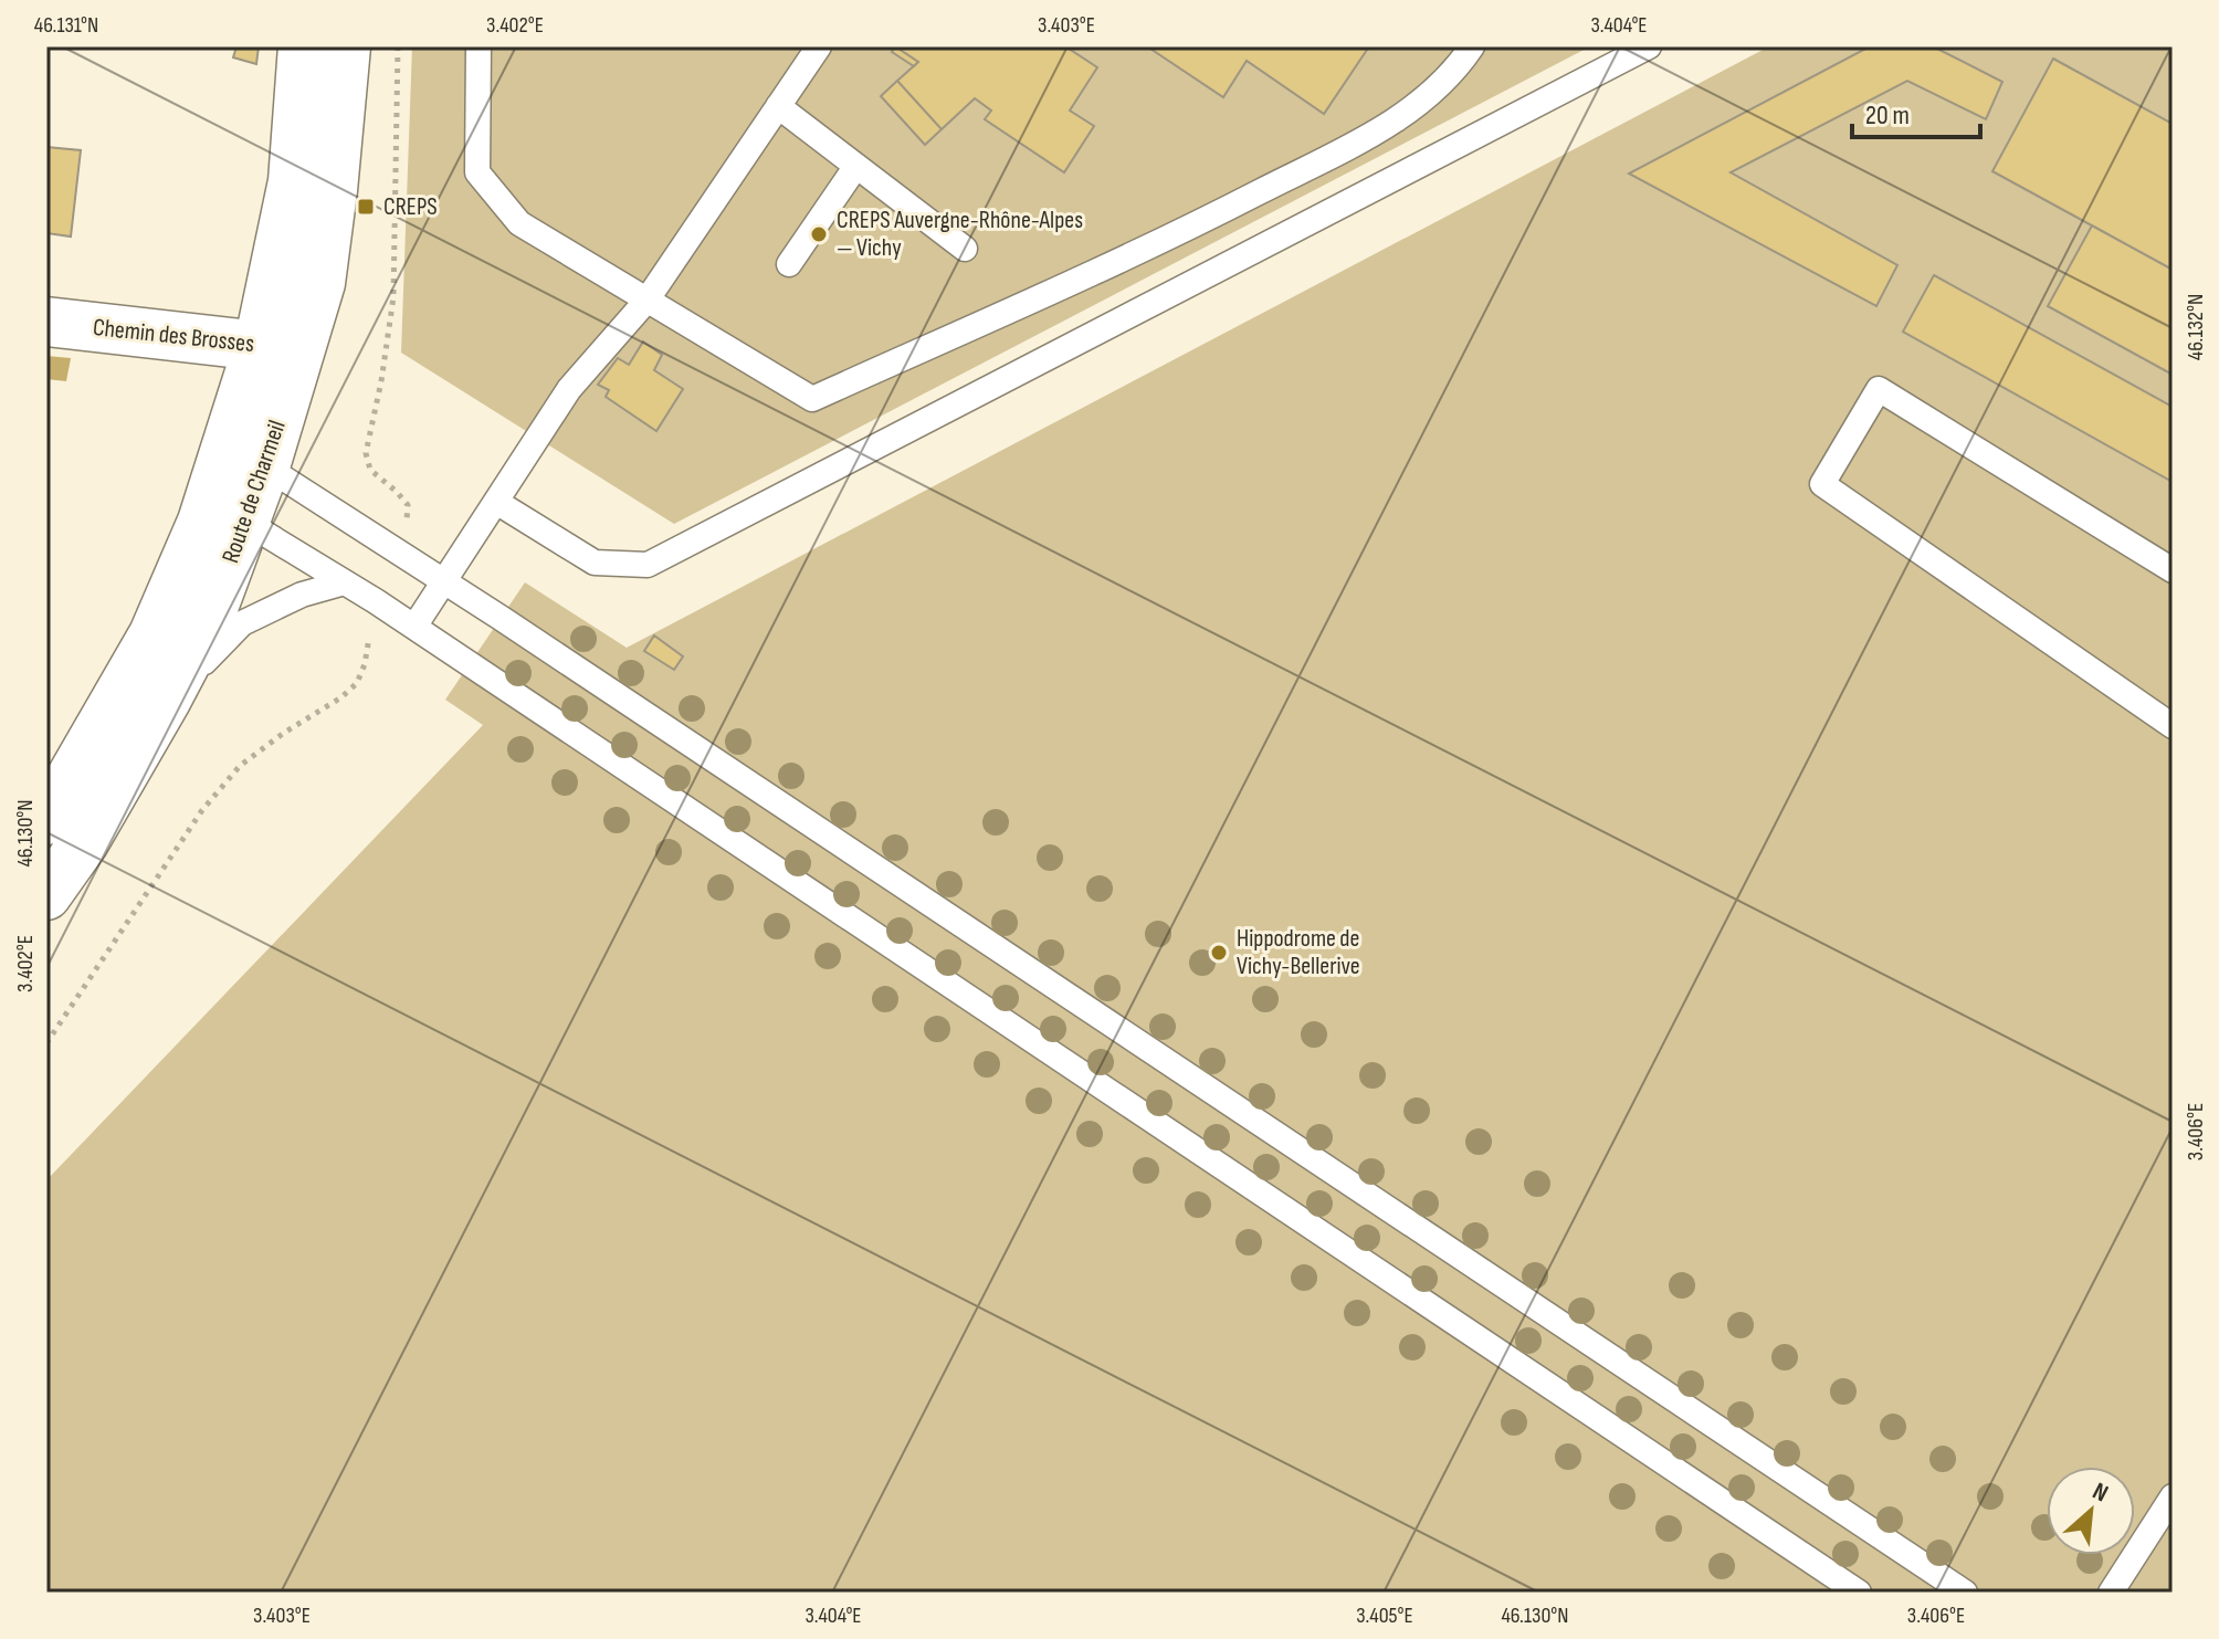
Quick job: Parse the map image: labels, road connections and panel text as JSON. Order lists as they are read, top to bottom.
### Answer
{
  "streets": {
    "main road": ["Chemin des Brosses", "Route de Charmeil"]
  },
  "crossings": [
    ["Chemin des Brosses", "Route de Charmeil"]
  ],
  "places": {
    "transit": ["CREPS"],
    "other": ["CREPS Auvergne-Rhône-Alpes — Vichy", "Hippodrome de Vichy-Bellerive"]
  },
  "scale_bar": "20 m",
  "north": "top right",
  "coordinates": [
    "46.131°N",
    "3.402°E",
    "3.403°E",
    "3.404°E",
    "46.132°N",
    "46.130°N",
    "3.406°E",
    "3.405°E"
  ]
}
